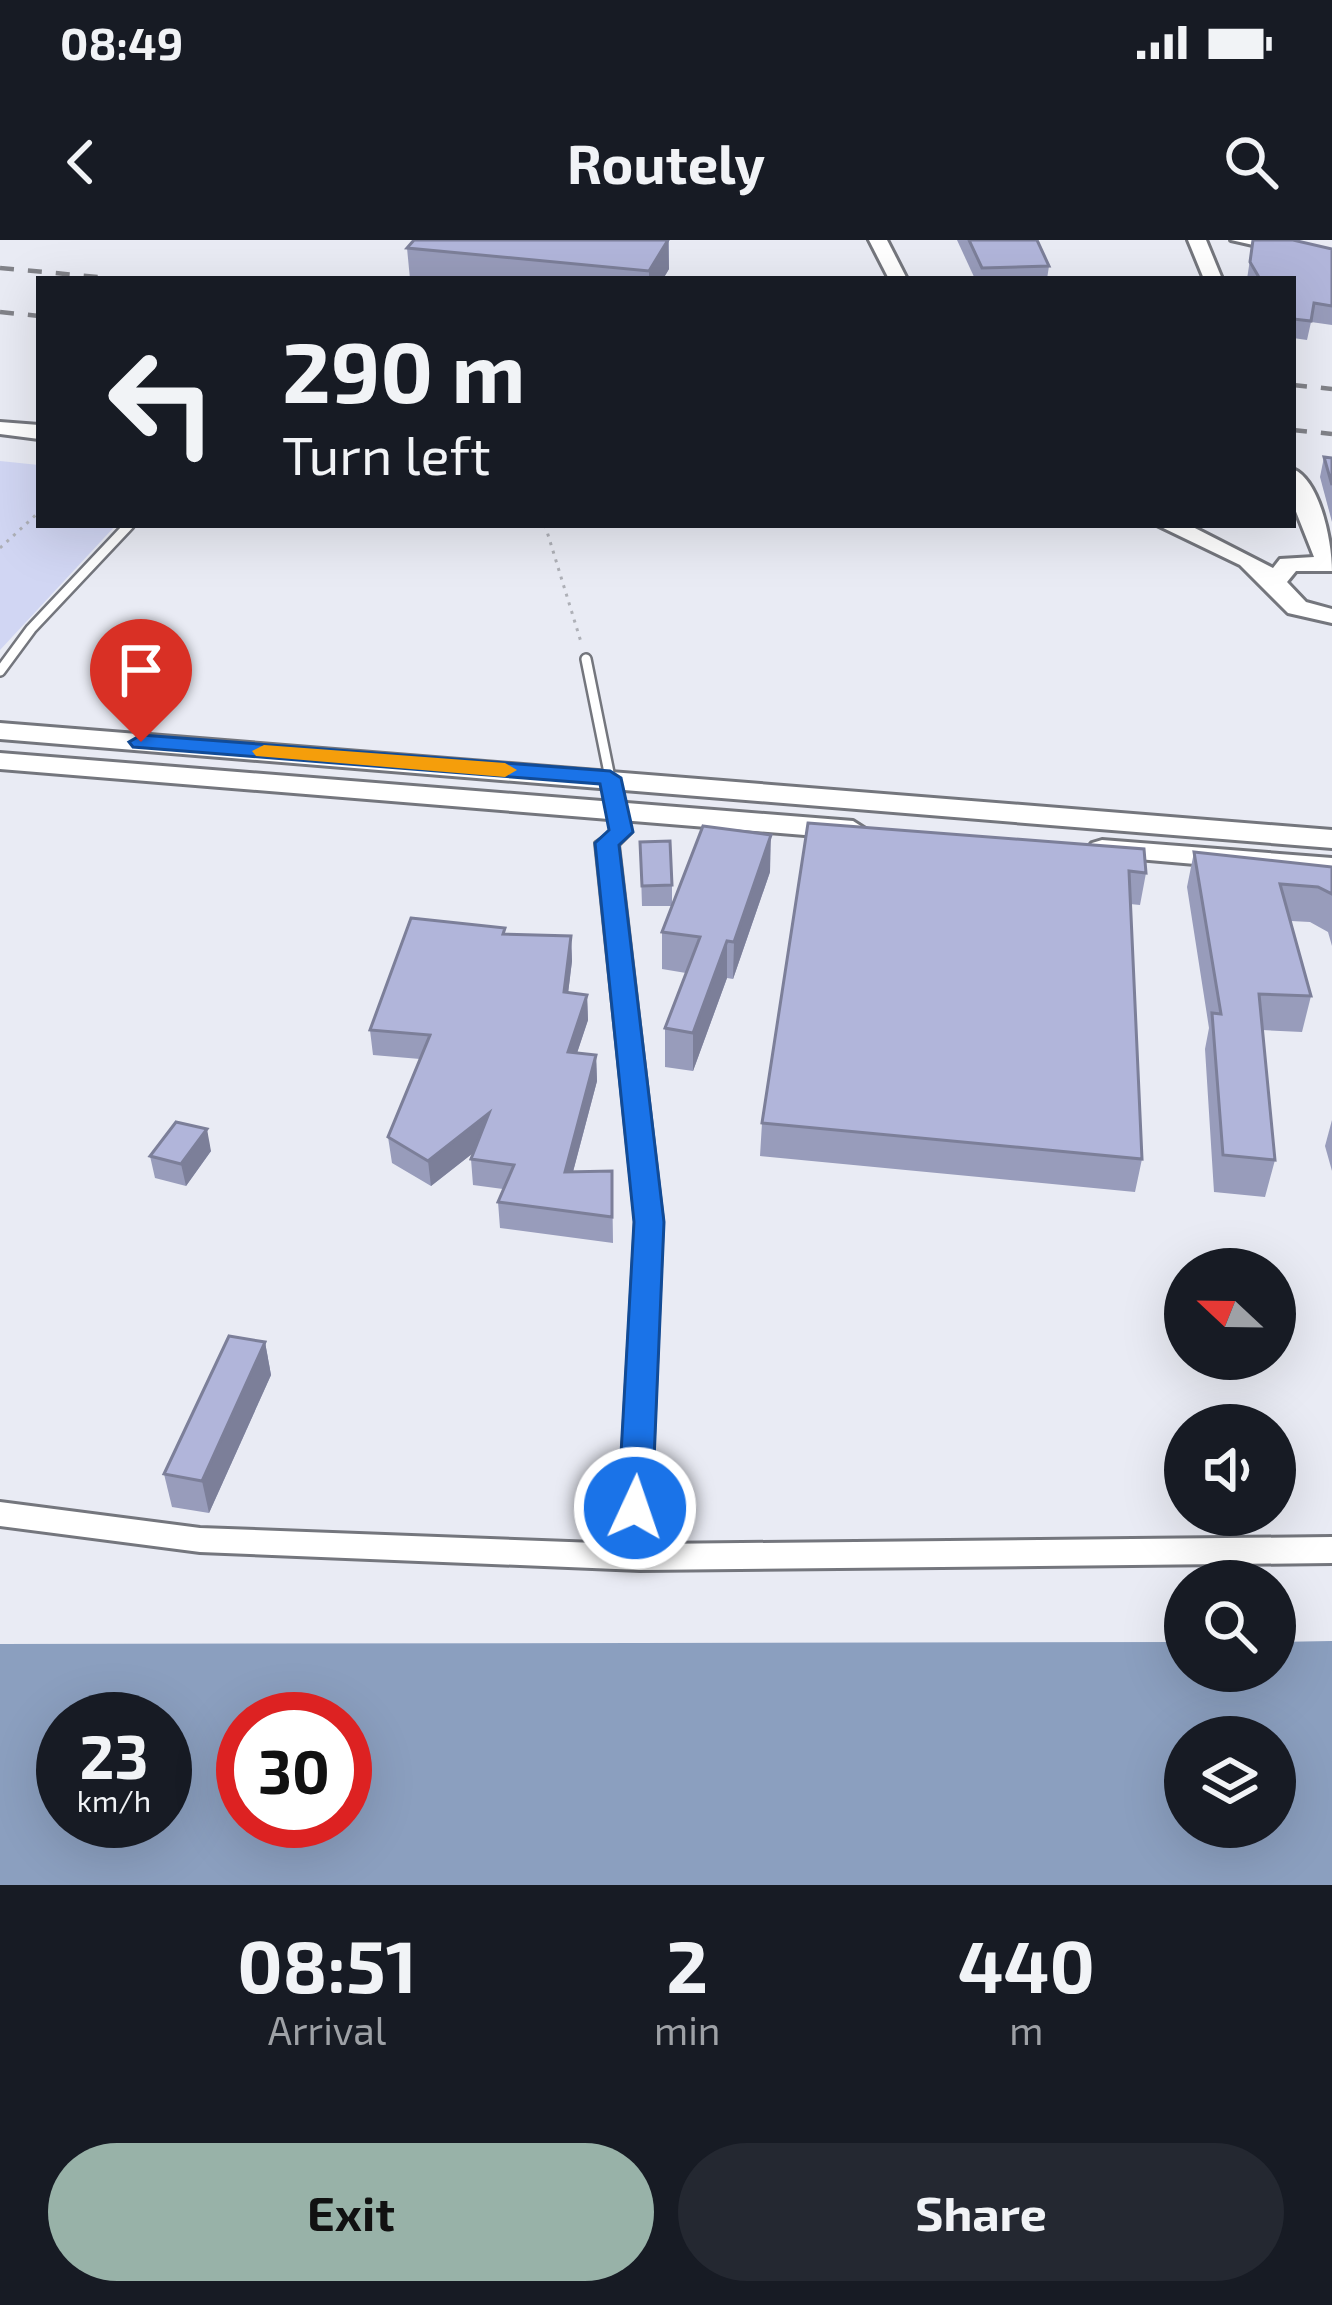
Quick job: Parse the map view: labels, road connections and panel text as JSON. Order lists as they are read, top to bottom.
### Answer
{
  "north": "left",
  "page": {
    "status": "08:49",
    "header": "Routely",
    "turn": ["290 m", "Turn left"],
    "speed": "23 km/h",
    "limit": "30",
    "eta": [
      "08:51",
      "Arrival",
      "2",
      "min",
      "440",
      "m"
    ],
    "buttons": ["Exit", "Share"]
  }
}
